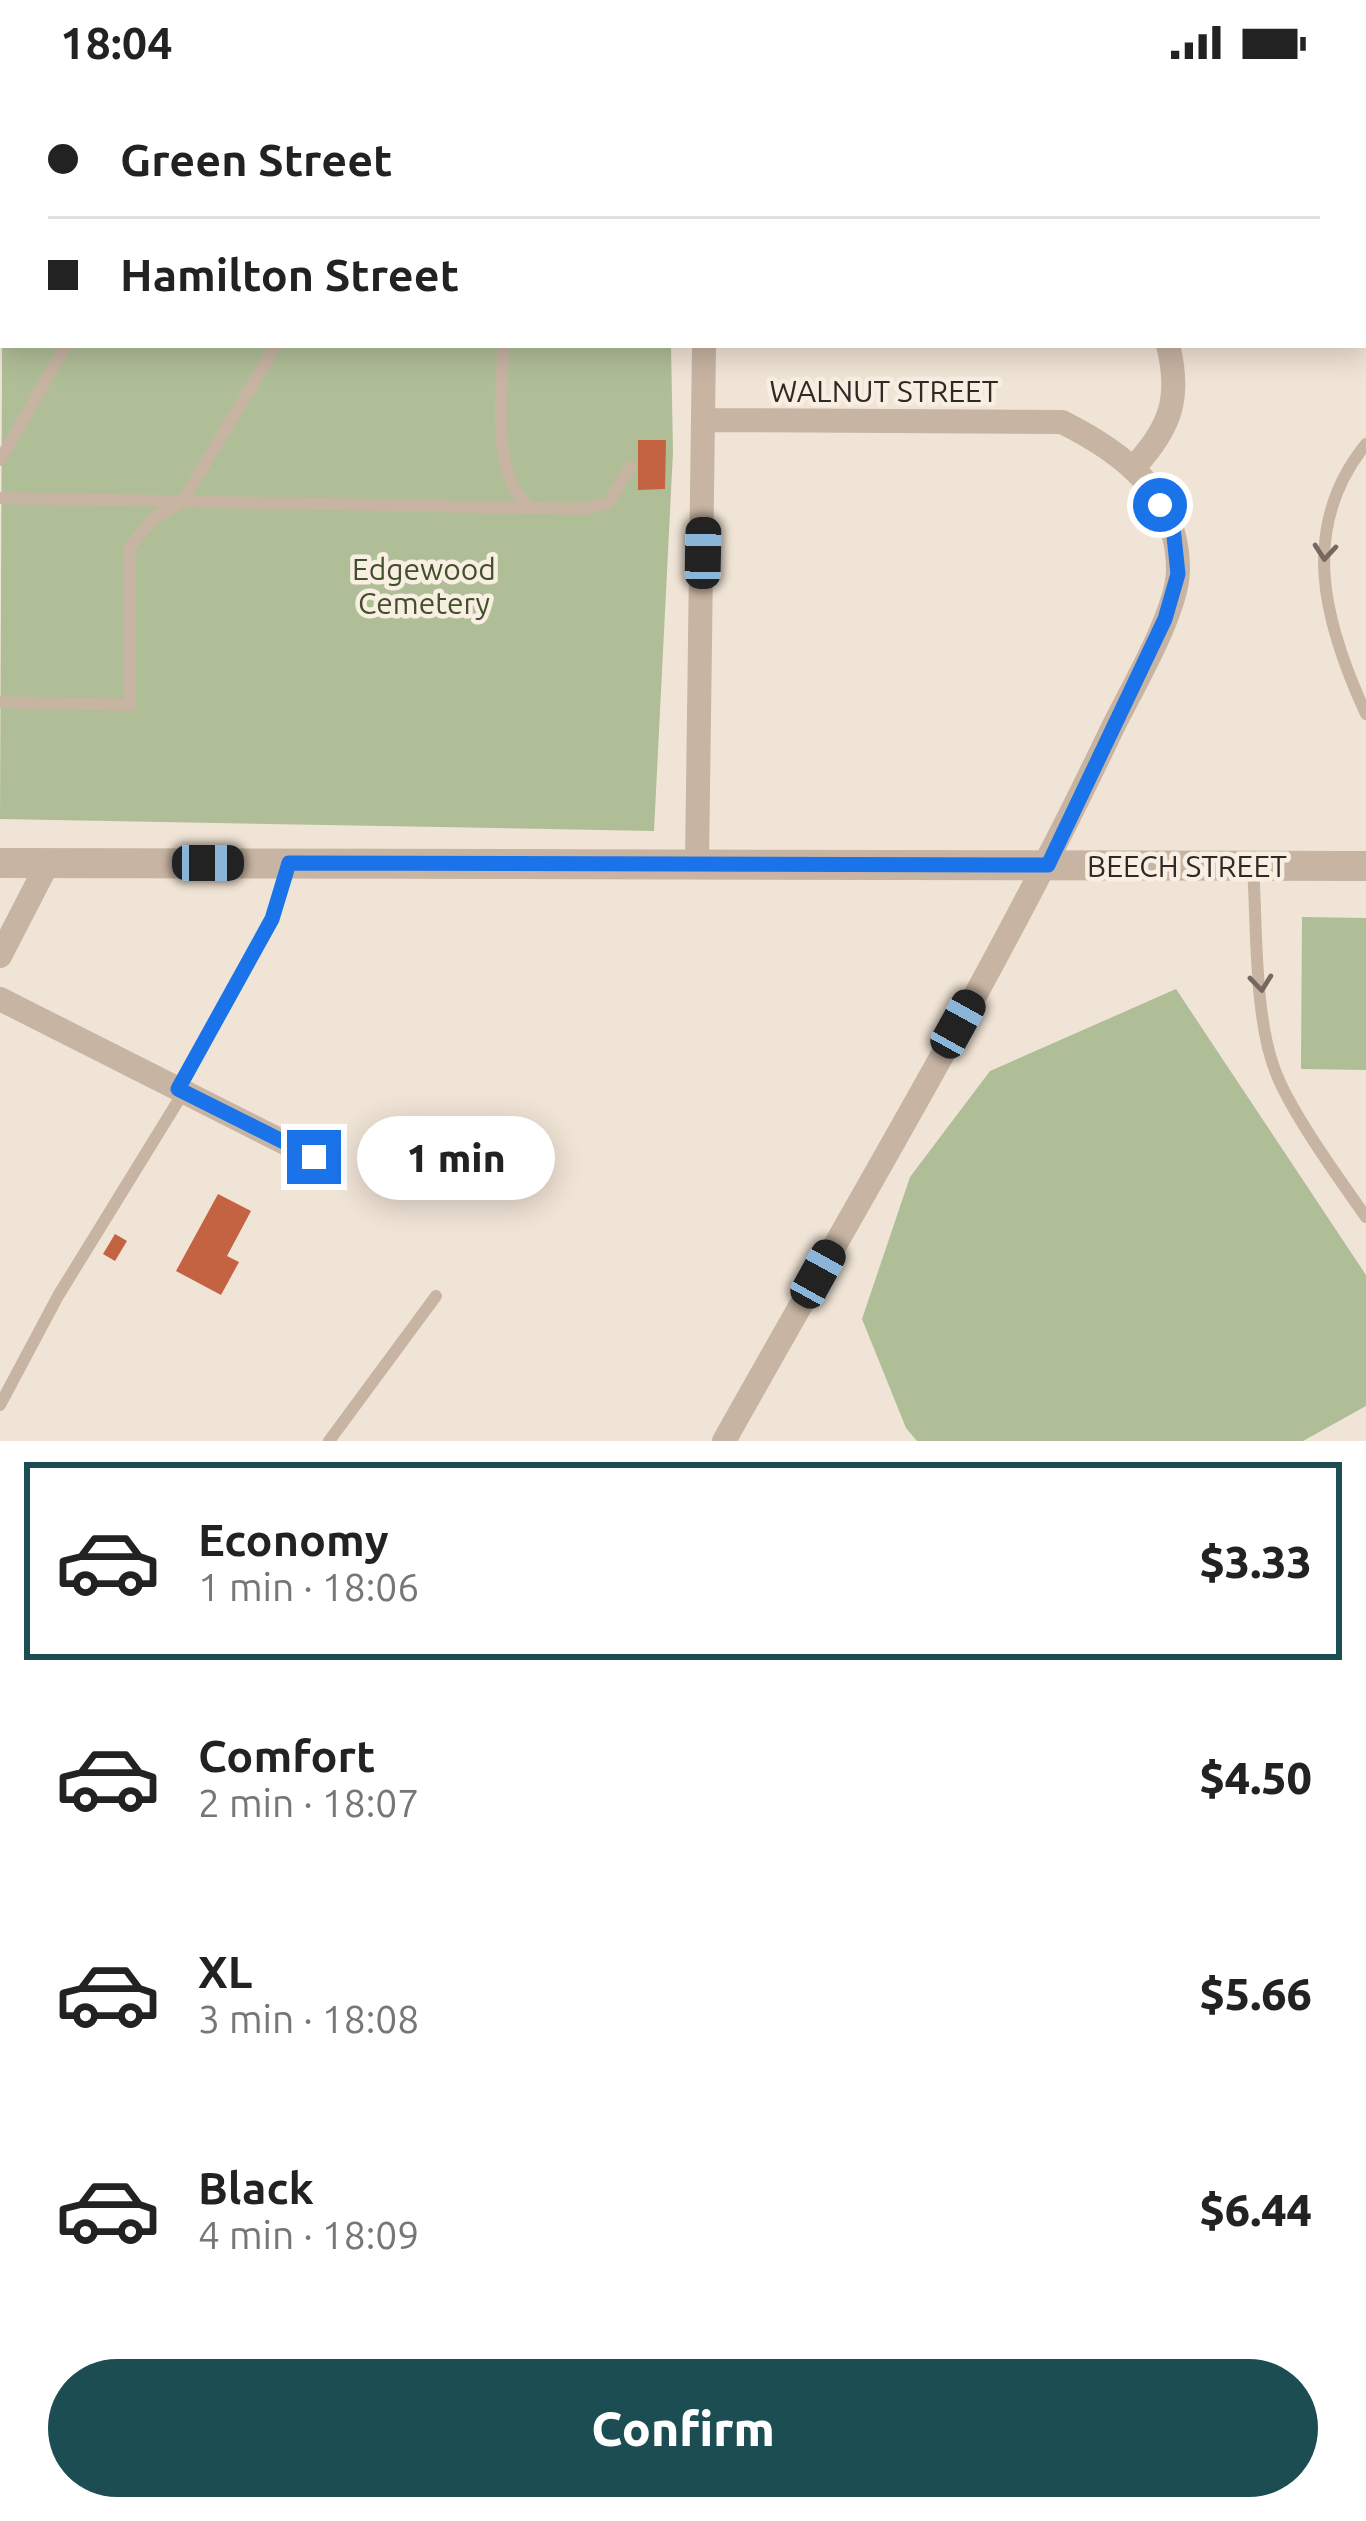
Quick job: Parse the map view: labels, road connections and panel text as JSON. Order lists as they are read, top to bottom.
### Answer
{
  "streets": {
    "street": ["WALNUT STREET", "BEECH STREET"]
  },
  "parks": ["Edgewood Cemetery"],
  "page": {
    "status": "18:04",
    "banner": ["Green Street", "Hamilton Street"],
    "bubble": "1 min",
    "list": [
      {
        "name": "Economy",
        "note": "1 min · 18:06",
        "value": "$3.33"
      },
      {
        "name": "Comfort",
        "note": "2 min · 18:07",
        "value": "$4.50"
      },
      {
        "name": "XL",
        "note": "3 min · 18:08",
        "value": "$5.66"
      },
      {
        "name": "Black",
        "note": "4 min · 18:09",
        "value": "$6.44"
      }
    ],
    "buttons": "Confirm"
  }
}
